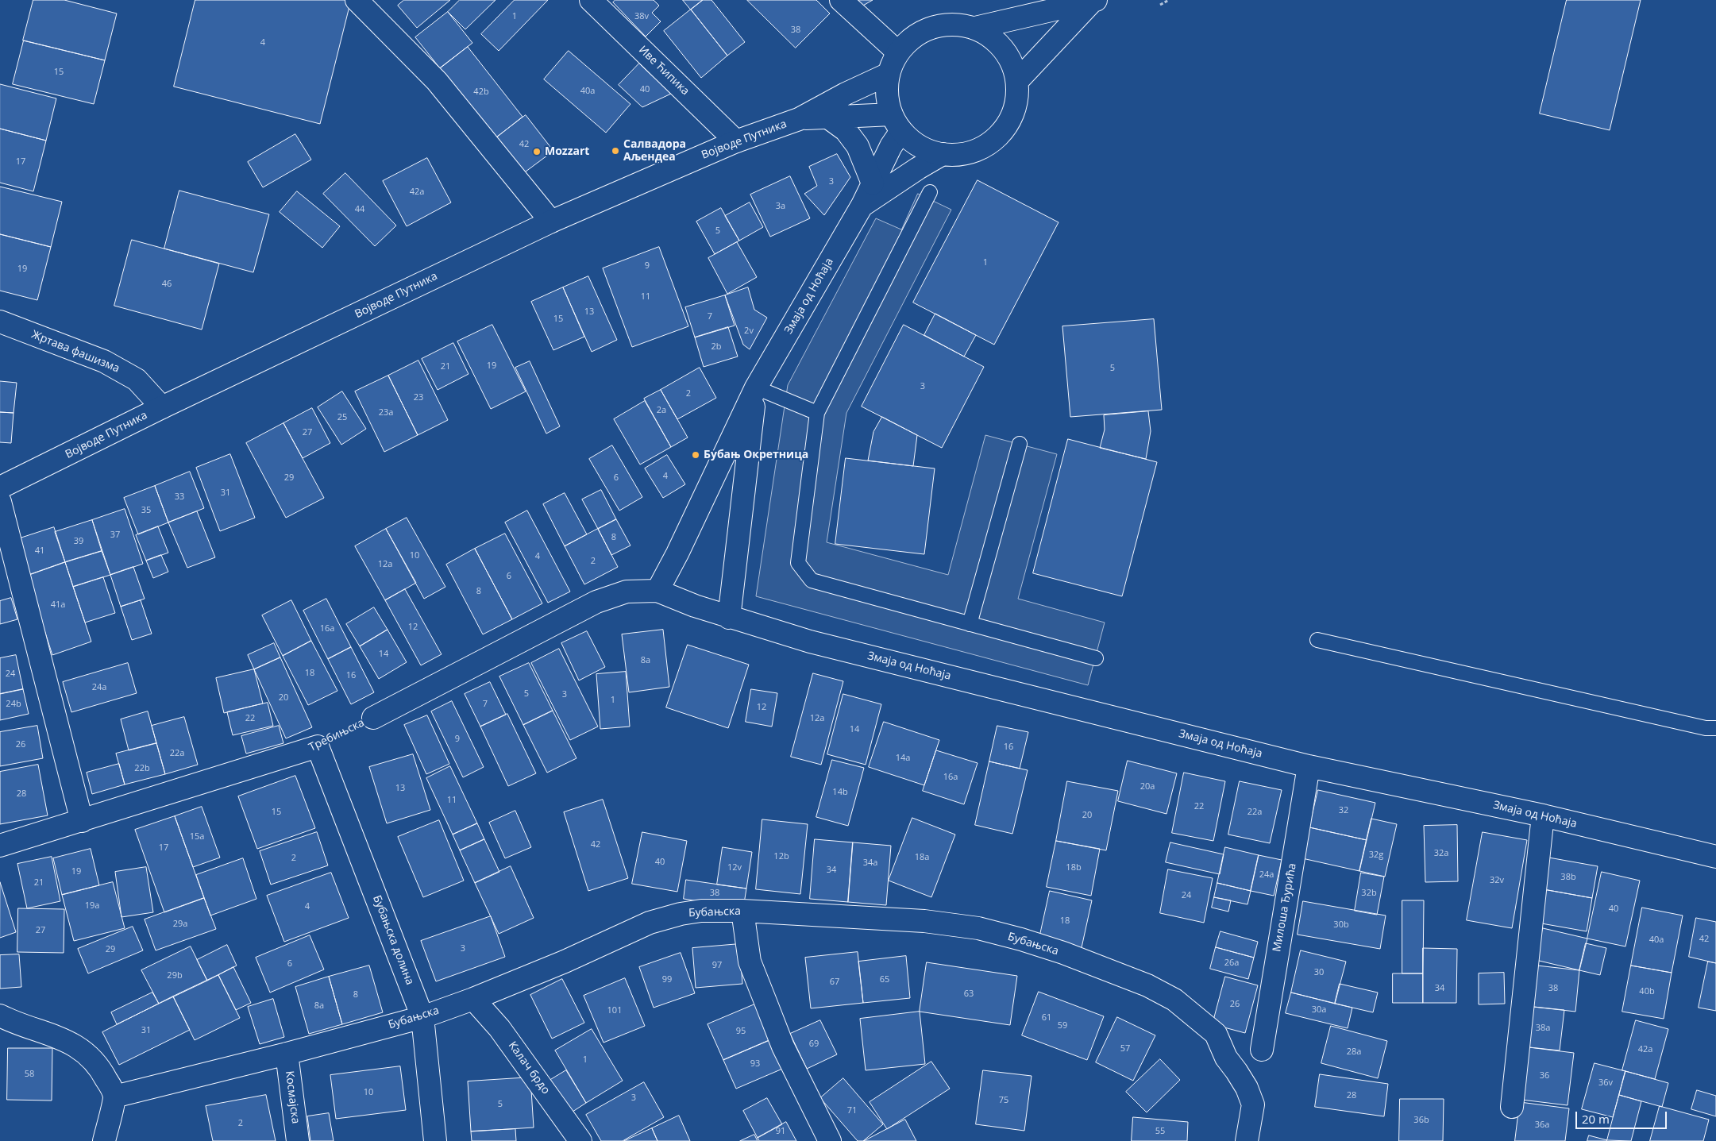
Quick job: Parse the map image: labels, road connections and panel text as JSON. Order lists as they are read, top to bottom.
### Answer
{
  "streets": {
    "street": [
      "Иве Ћипика",
      "Војводе Путника",
      "Змаја од Ноћаја",
      "Жртава фашизма",
      "Требињска",
      "Милоша Ђурића",
      "Бубањска",
      "Бубањска долина",
      "Калач брдо",
      "Космајска"
    ]
  },
  "crossings": [
    ["Иве Ћипика", "Војводе Путника"],
    ["Војводе Путника", "Змаја од Ноћаја"],
    ["Војводе Путника", "Жртава фашизма"],
    ["Змаја од Ноћаја", "Требињска"],
    ["Змаја од Ноћаја", "Милоша Ђурића"],
    ["Требињска", "Бубањска долина"],
    ["Бубањска", "Бубањска долина"],
    ["Бубањска", "Калач брдо"],
    ["Бубањска", "Космајска"]
  ],
  "places": ["Салвадора Аљендеа", "Mozzart", "Бубањ Окретница"],
  "house_numbers": [
    "1",
    "38v",
    "38",
    "4",
    "15",
    "40",
    "40a",
    "42b",
    "42",
    "17",
    "3",
    "42a",
    "3a",
    "44",
    "5",
    "1",
    "9",
    "19",
    "46",
    "11",
    "13",
    "7",
    "15",
    "2v",
    "2b",
    "19",
    "21",
    "5",
    "3",
    "2",
    "23",
    "2a",
    "23a",
    "25",
    "27",
    "4",
    "29",
    "6",
    "31",
    "33",
    "35",
    "37",
    "8",
    "39",
    "41",
    "10",
    "4",
    "2",
    "12a",
    "6",
    "8",
    "41a",
    "12",
    "16a",
    "14",
    "8a",
    "18",
    "24",
    "16",
    "24a",
    "5",
    "3",
    "20",
    "1",
    "24b",
    "7",
    "12",
    "22",
    "12a",
    "14",
    "9",
    "26",
    "16",
    "22a",
    "14a",
    "22b",
    "16a",
    "20a",
    "13",
    "14b",
    "28",
    "11",
    "22",
    "32",
    "15",
    "22a",
    "20",
    "15a",
    "42",
    "17",
    "32a",
    "32g",
    "12b",
    "18a",
    "2",
    "40",
    "34a",
    "12v",
    "18b",
    "34",
    "19",
    "24a",
    "38b",
    "32v",
    "21",
    "38",
    "32b",
    "24",
    "19a",
    "4",
    "40",
    "18",
    "29a",
    "30b",
    "27",
    "42",
    "40a",
    "3",
    "29",
    "26a",
    "6",
    "97",
    "30",
    "29b",
    "99",
    "65",
    "67",
    "34",
    "38",
    "40b",
    "63",
    "8",
    "26",
    "8a",
    "30a",
    "101",
    "61",
    "59",
    "38a",
    "31",
    "95",
    "69",
    "57",
    "42a",
    "28a",
    "1",
    "93",
    "58",
    "36",
    "36v",
    "10",
    "28",
    "3",
    "75",
    "5",
    "71",
    "36b",
    "2",
    "36a",
    "91",
    "55"
  ],
  "scale_bar": "20 m"
}
